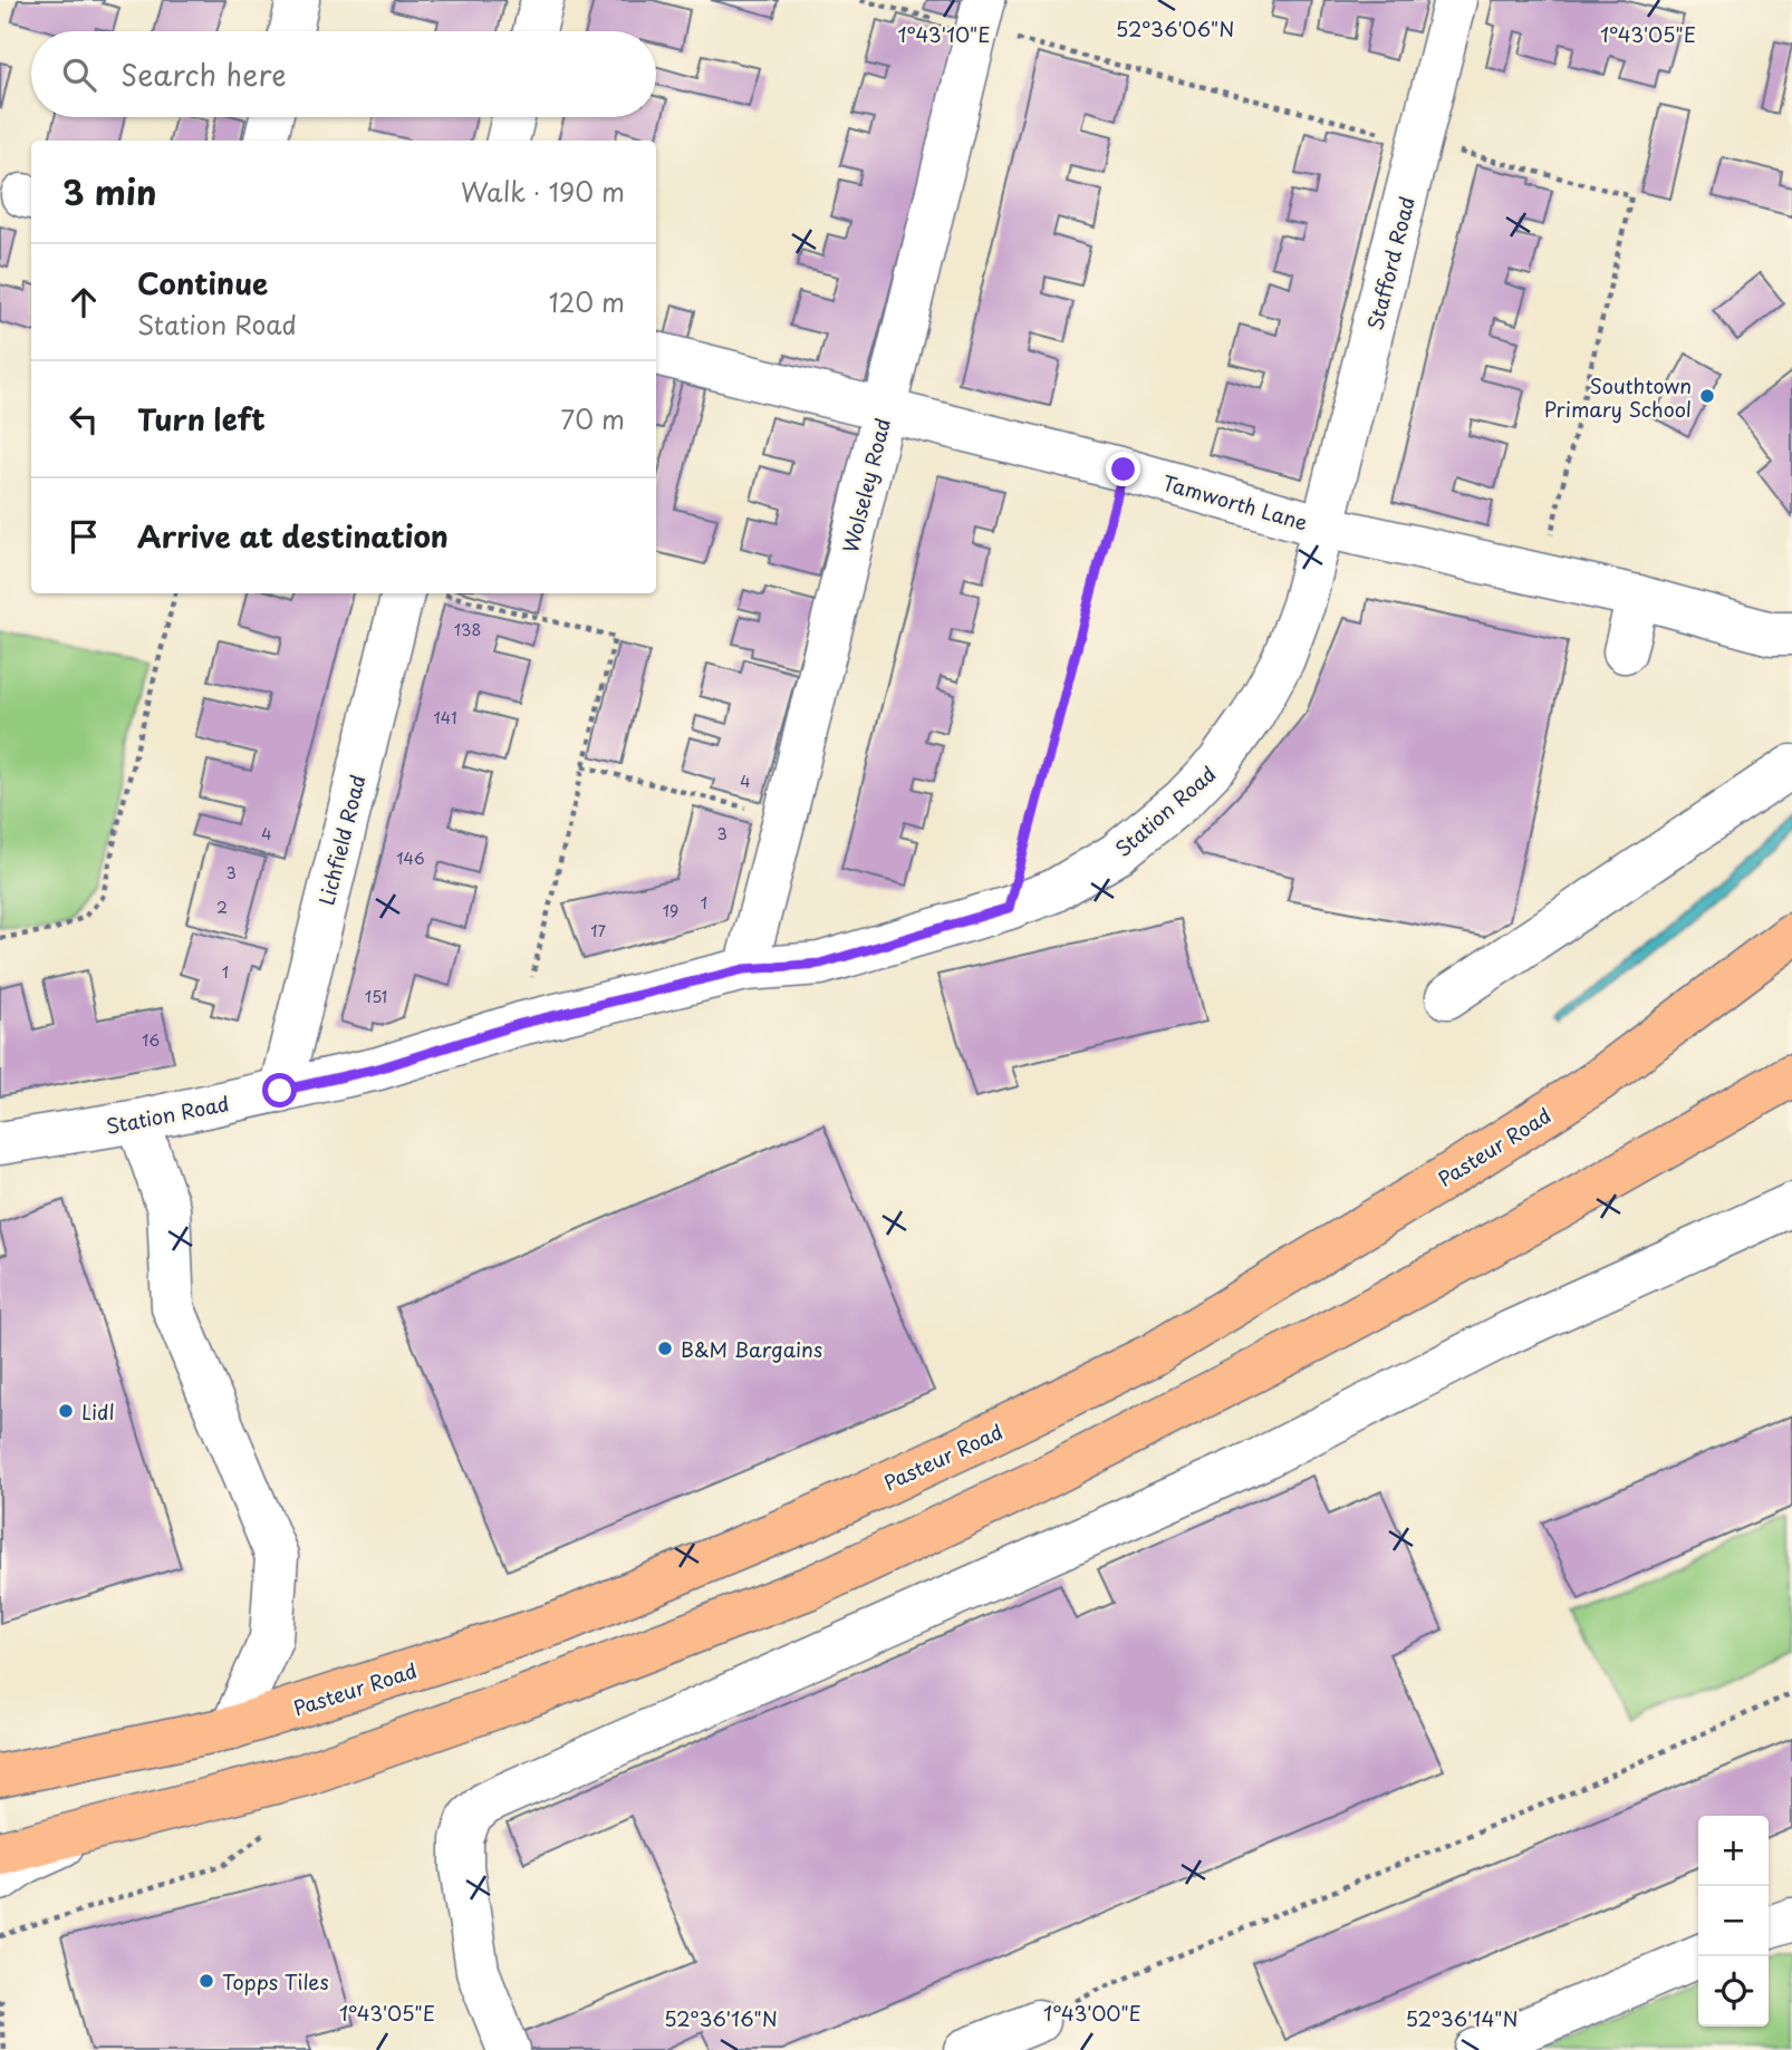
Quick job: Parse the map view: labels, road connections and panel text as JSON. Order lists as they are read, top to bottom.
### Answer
{
  "streets": {
    "main road": ["Pasteur Road"],
    "street": [
      "Stafford Road",
      "Wolseley Road",
      "Tamworth Lane",
      "Station Road",
      "Lichfield Road"
    ]
  },
  "crossings": [
    ["Stafford Road", "Tamworth Lane"],
    ["Stafford Road", "Station Road"],
    ["Wolseley Road", "Tamworth Lane"],
    ["Wolseley Road", "Station Road"],
    ["Tamworth Lane", "Station Road"],
    ["Station Road", "Lichfield Road"]
  ],
  "places": [
    "Southtown Primary School",
    "B&M Bargains",
    "Lidl",
    "Topps Tiles"
  ],
  "house_numbers": [
    "138",
    "141",
    "4",
    "4",
    "3",
    "146",
    "3",
    "1",
    "2",
    "19",
    "17",
    "1",
    "151",
    "16"
  ],
  "page": {
    "search": "Search here",
    "heading": ["3 min", "Walk · 190 m"],
    "list": [
      ["Continue", "Station Road", "120 m"],
      ["Turn left", "70 m"],
      "Arrive at destination"
    ],
    "map_buttons": ["+", "−"]
  },
  "coordinates": [
    "52°36'06\"N",
    "1°43'10\"E",
    "1°43'05\"E",
    "1°43'00\"E",
    "52°36'16\"N",
    "52°36'14\"N"
  ]
}
